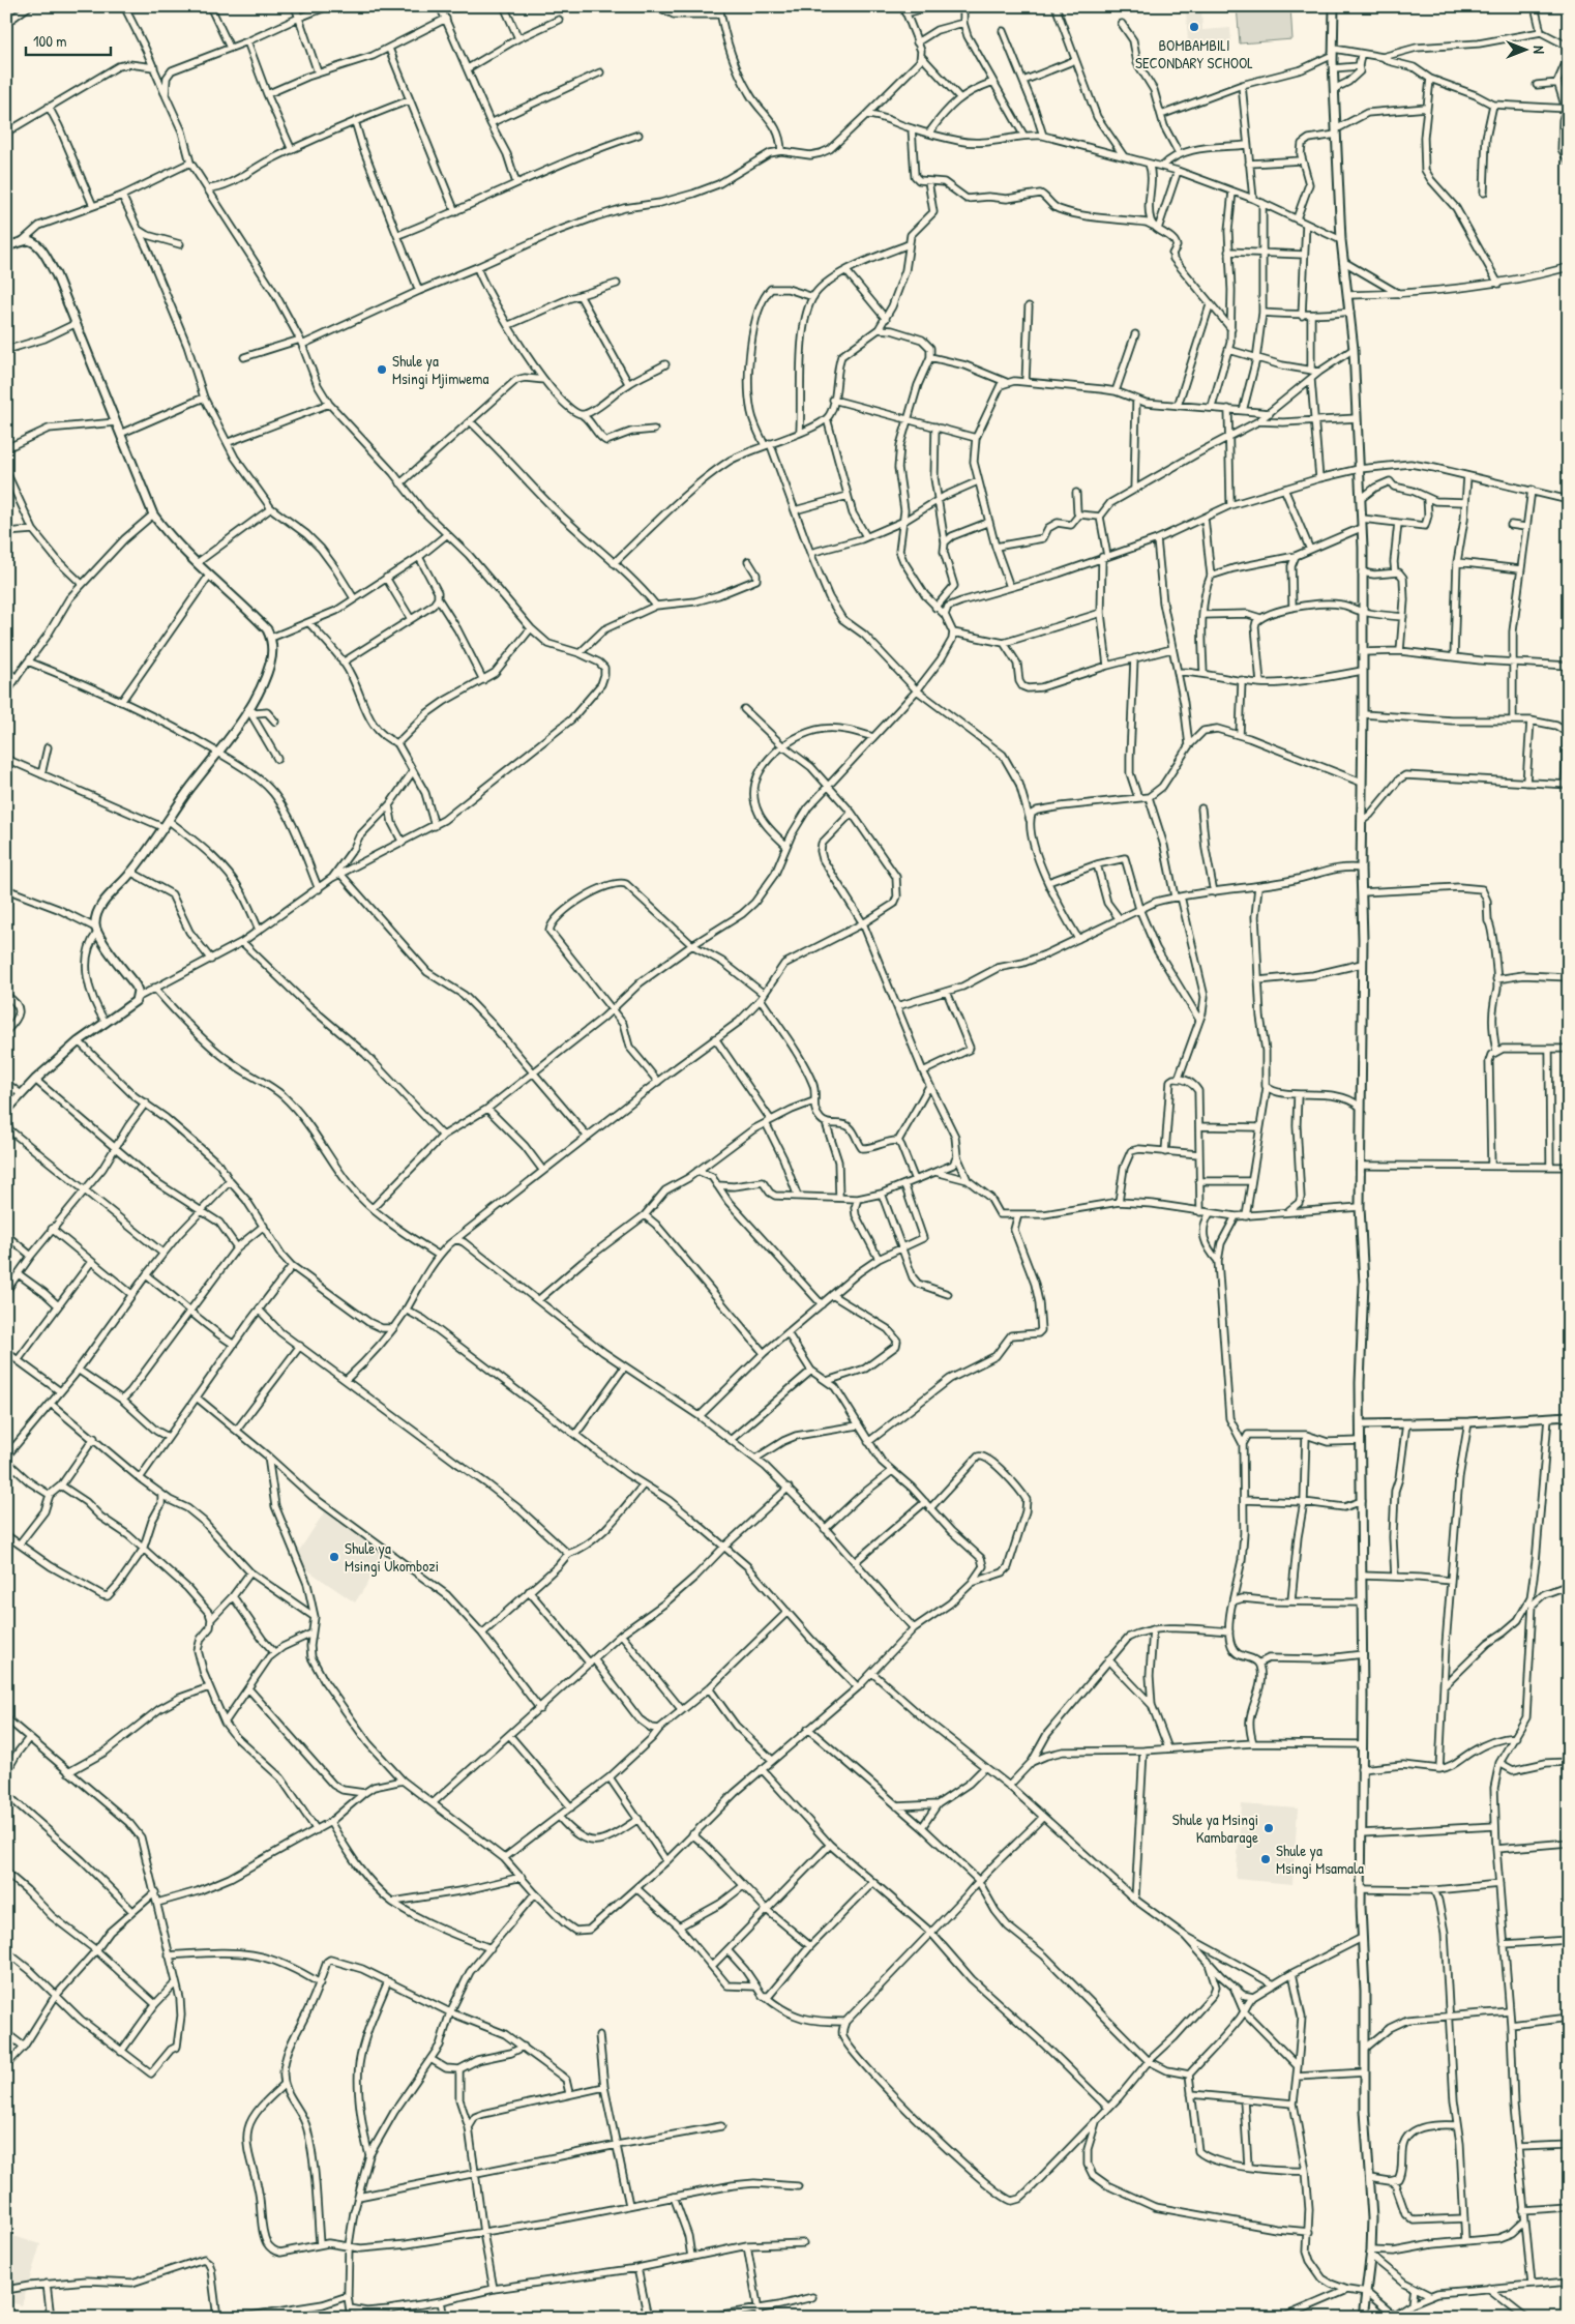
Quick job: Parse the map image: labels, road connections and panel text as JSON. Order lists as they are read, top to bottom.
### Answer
{
  "places": [
    "BOMBAMBILI SECONDARY SCHOOL",
    "Shule ya Msingi Mjimwema",
    "Shule ya Msingi Ukombozi",
    "Shule ya Msingi Kambarage",
    "Shule ya Msingi Msamala"
  ],
  "scale_bar": "100 m",
  "north": "right"
}
